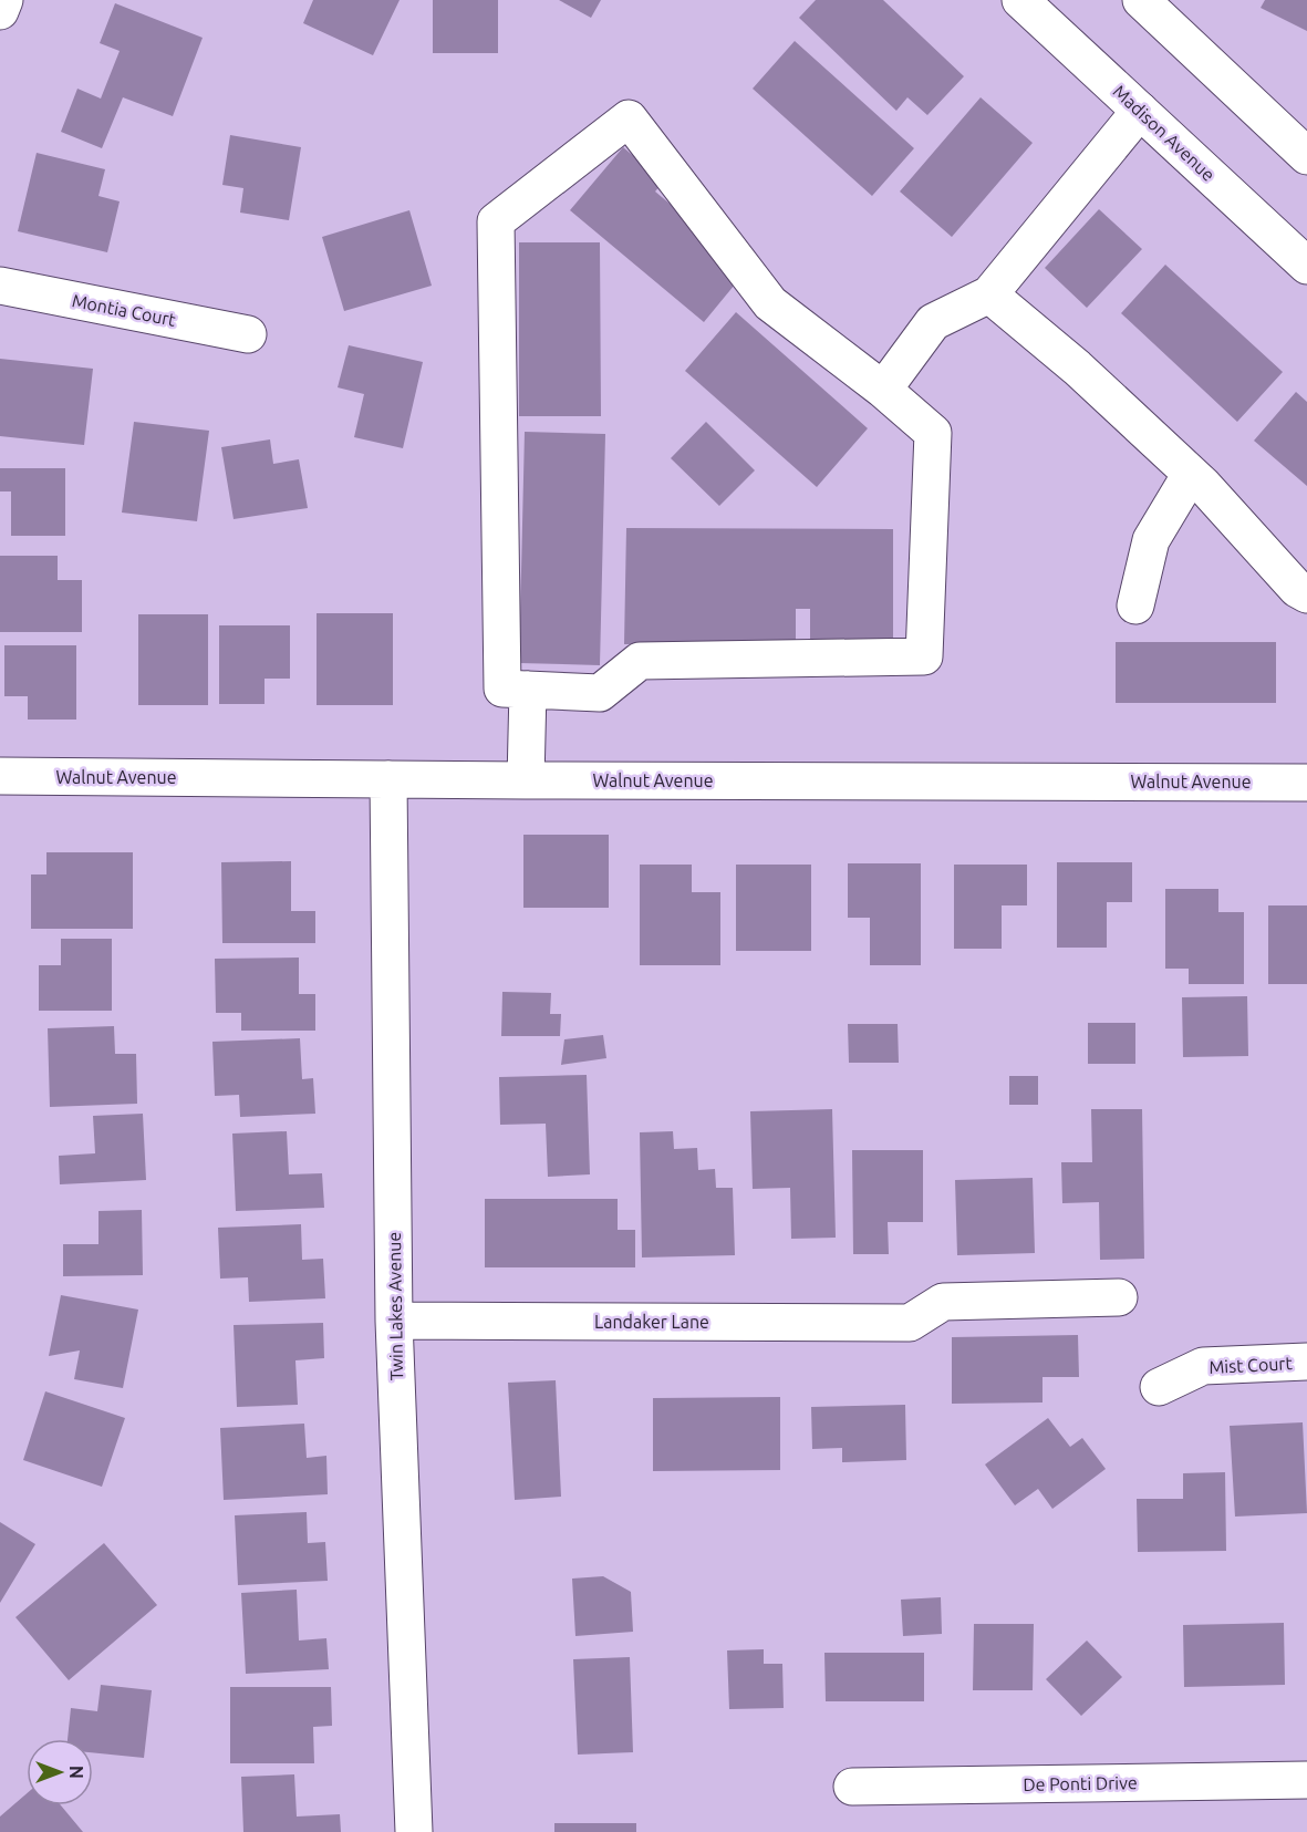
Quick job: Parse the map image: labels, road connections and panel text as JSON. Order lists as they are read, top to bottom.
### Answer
{
  "streets": {
    "street": [
      "Madison Avenue",
      "Montia Court",
      "Walnut Avenue",
      "Twin Lakes Avenue",
      "Landaker Lane",
      "Mist Court",
      "De Ponti Drive"
    ]
  },
  "crossings": [
    ["Walnut Avenue", "Twin Lakes Avenue"],
    ["Twin Lakes Avenue", "Landaker Lane"]
  ],
  "north": "right"
}
